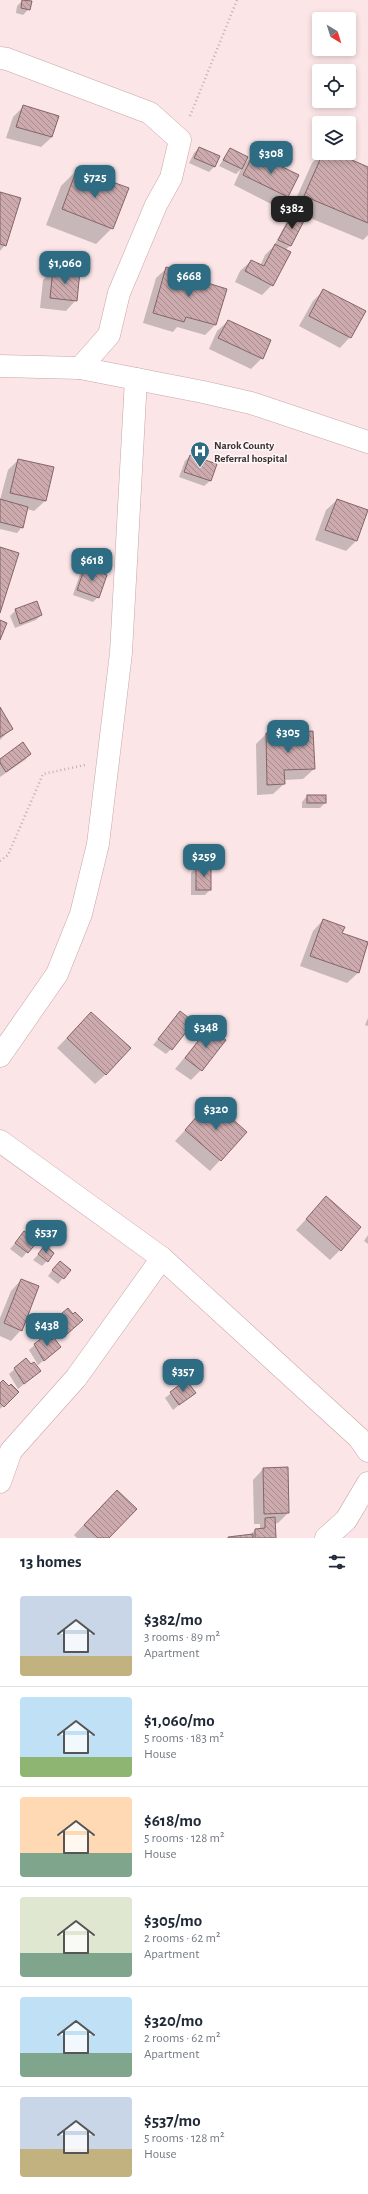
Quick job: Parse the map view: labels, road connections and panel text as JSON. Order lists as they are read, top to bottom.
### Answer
{
  "places": {
    "hospital": ["Narok County Referral hospital"]
  },
  "north": "bottom right",
  "page": {
    "price": [
      "$308",
      "$725",
      "$382",
      "$1,060",
      "$668",
      "$618",
      "$305",
      "$259",
      "$348",
      "$320",
      "$537",
      "$438",
      "$357"
    ],
    "heading": "13 homes",
    "list": [
      {
        "name": "$382/mo",
        "note": "3 rooms · 89 m² · Apartment"
      },
      {
        "name": "$1,060/mo",
        "note": "5 rooms · 183 m² · House"
      },
      {
        "name": "$618/mo",
        "note": "5 rooms · 128 m² · House"
      },
      {
        "name": "$305/mo",
        "note": "2 rooms · 62 m² · Apartment"
      },
      {
        "name": "$320/mo",
        "note": "2 rooms · 62 m² · Apartment"
      },
      {
        "name": "$537/mo",
        "note": "5 rooms · 128 m² · House"
      }
    ]
  }
}
